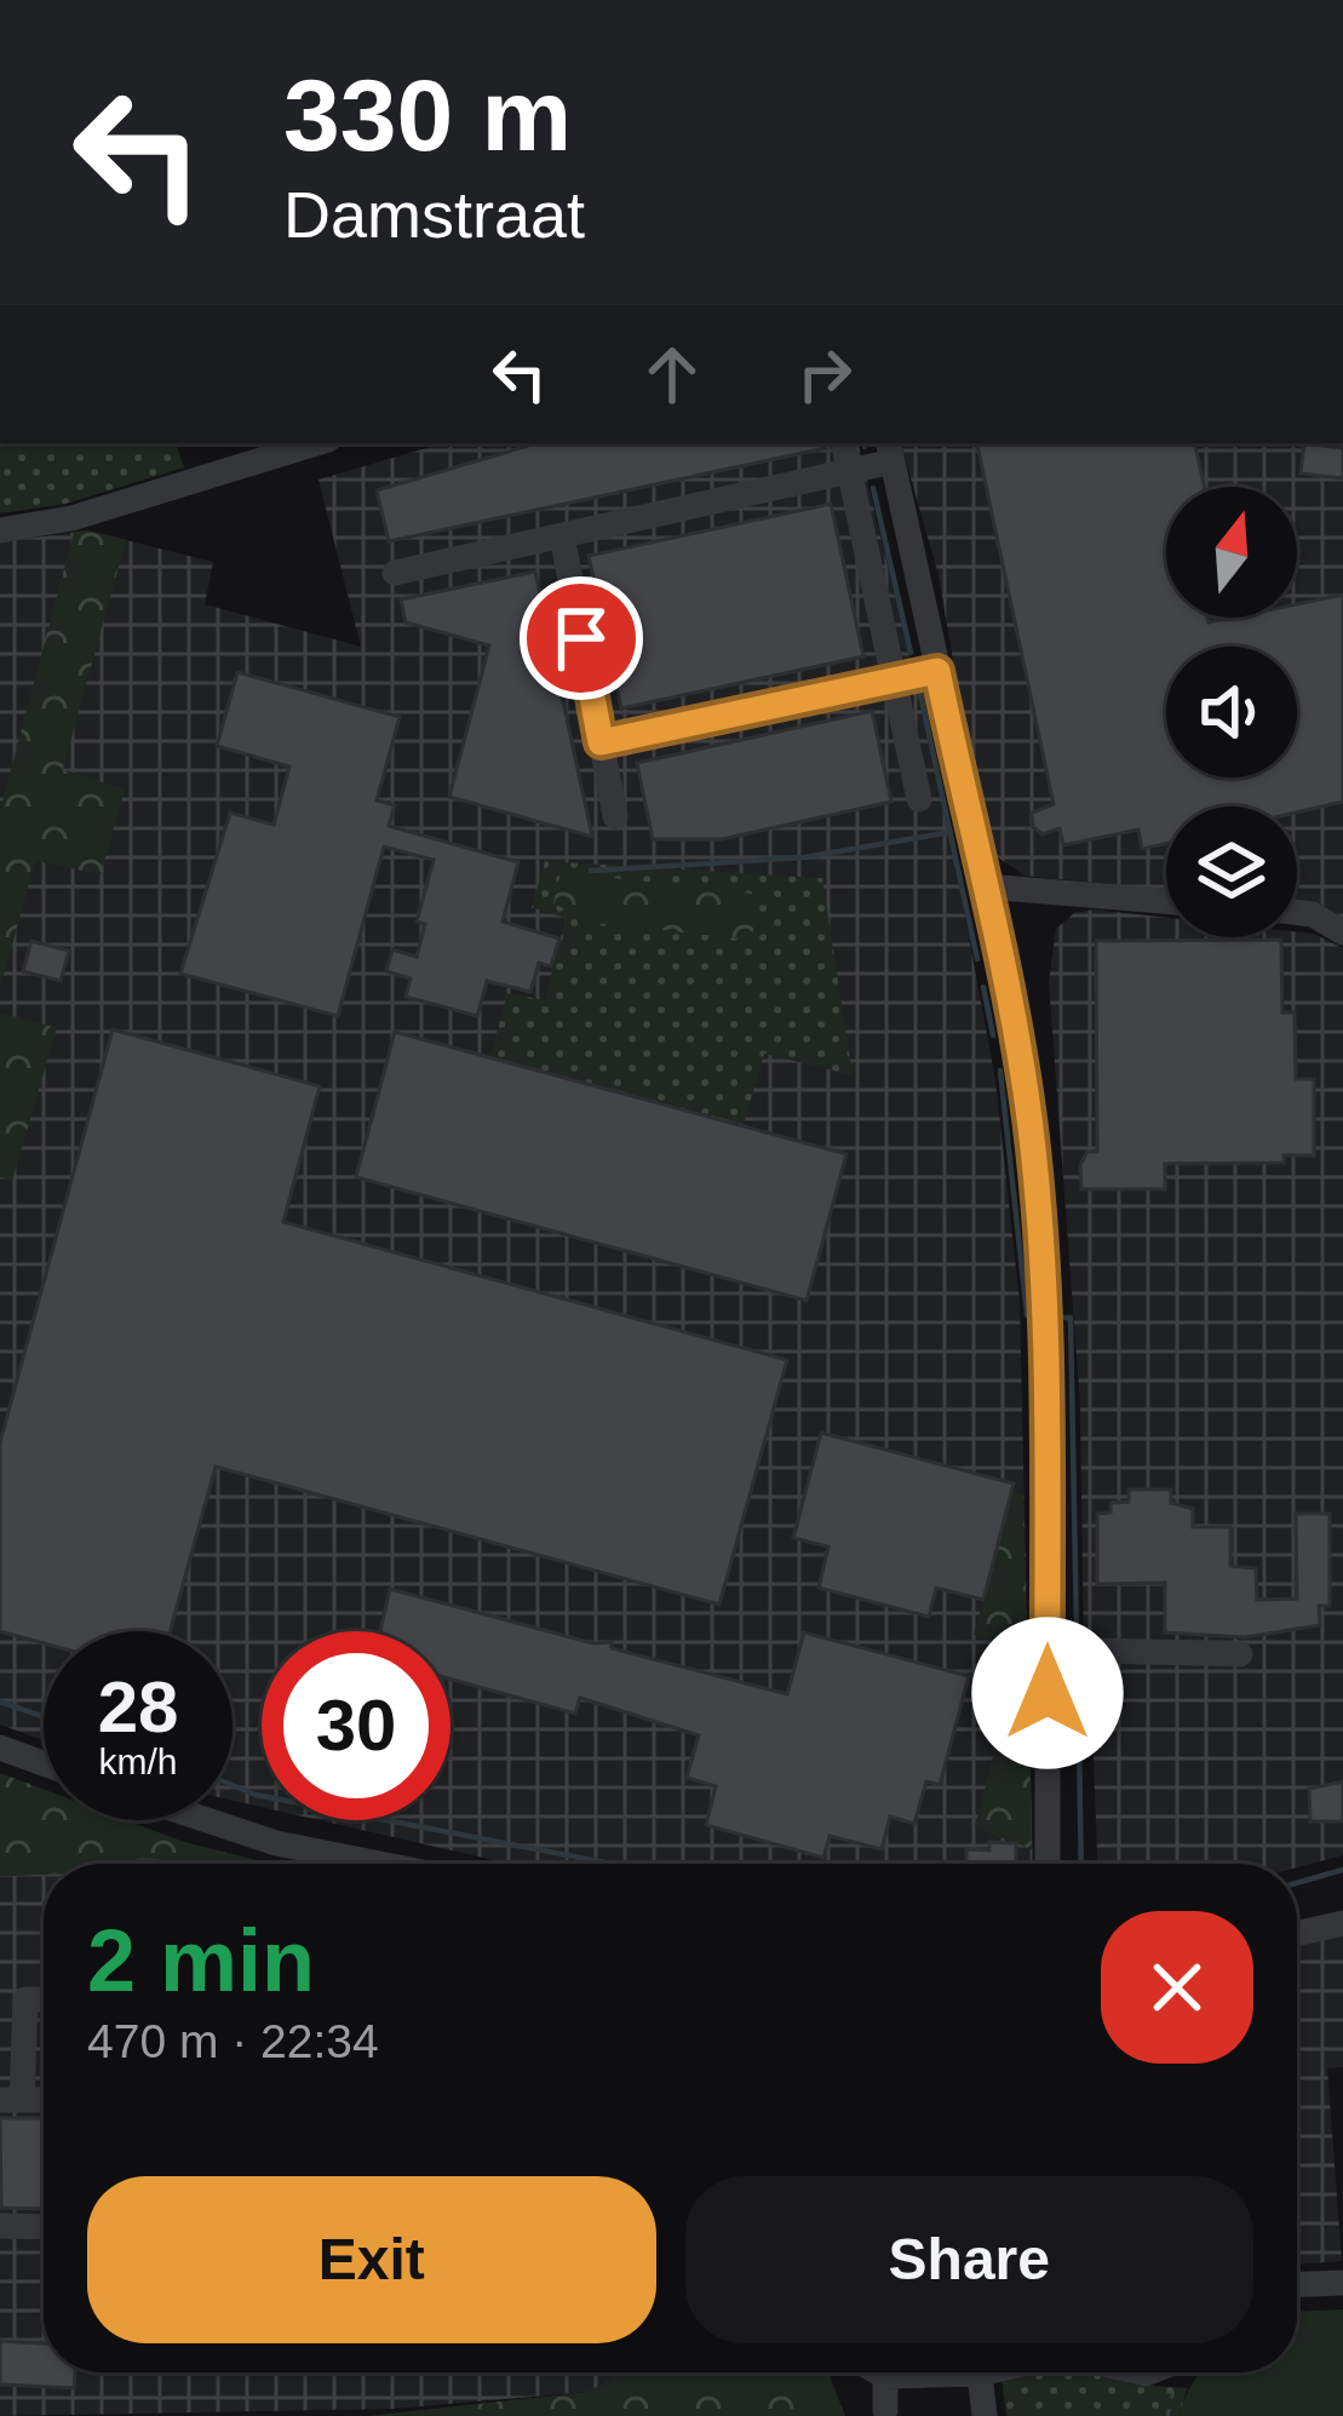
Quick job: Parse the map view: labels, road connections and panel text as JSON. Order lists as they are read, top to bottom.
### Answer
{
  "north": "top",
  "page": {
    "turn": ["330 m", "Damstraat"],
    "speed": "28 km/h",
    "limit": "30",
    "heading": ["2 min", "470 m · 22:34"],
    "buttons": ["Exit", "Share"]
  }
}
